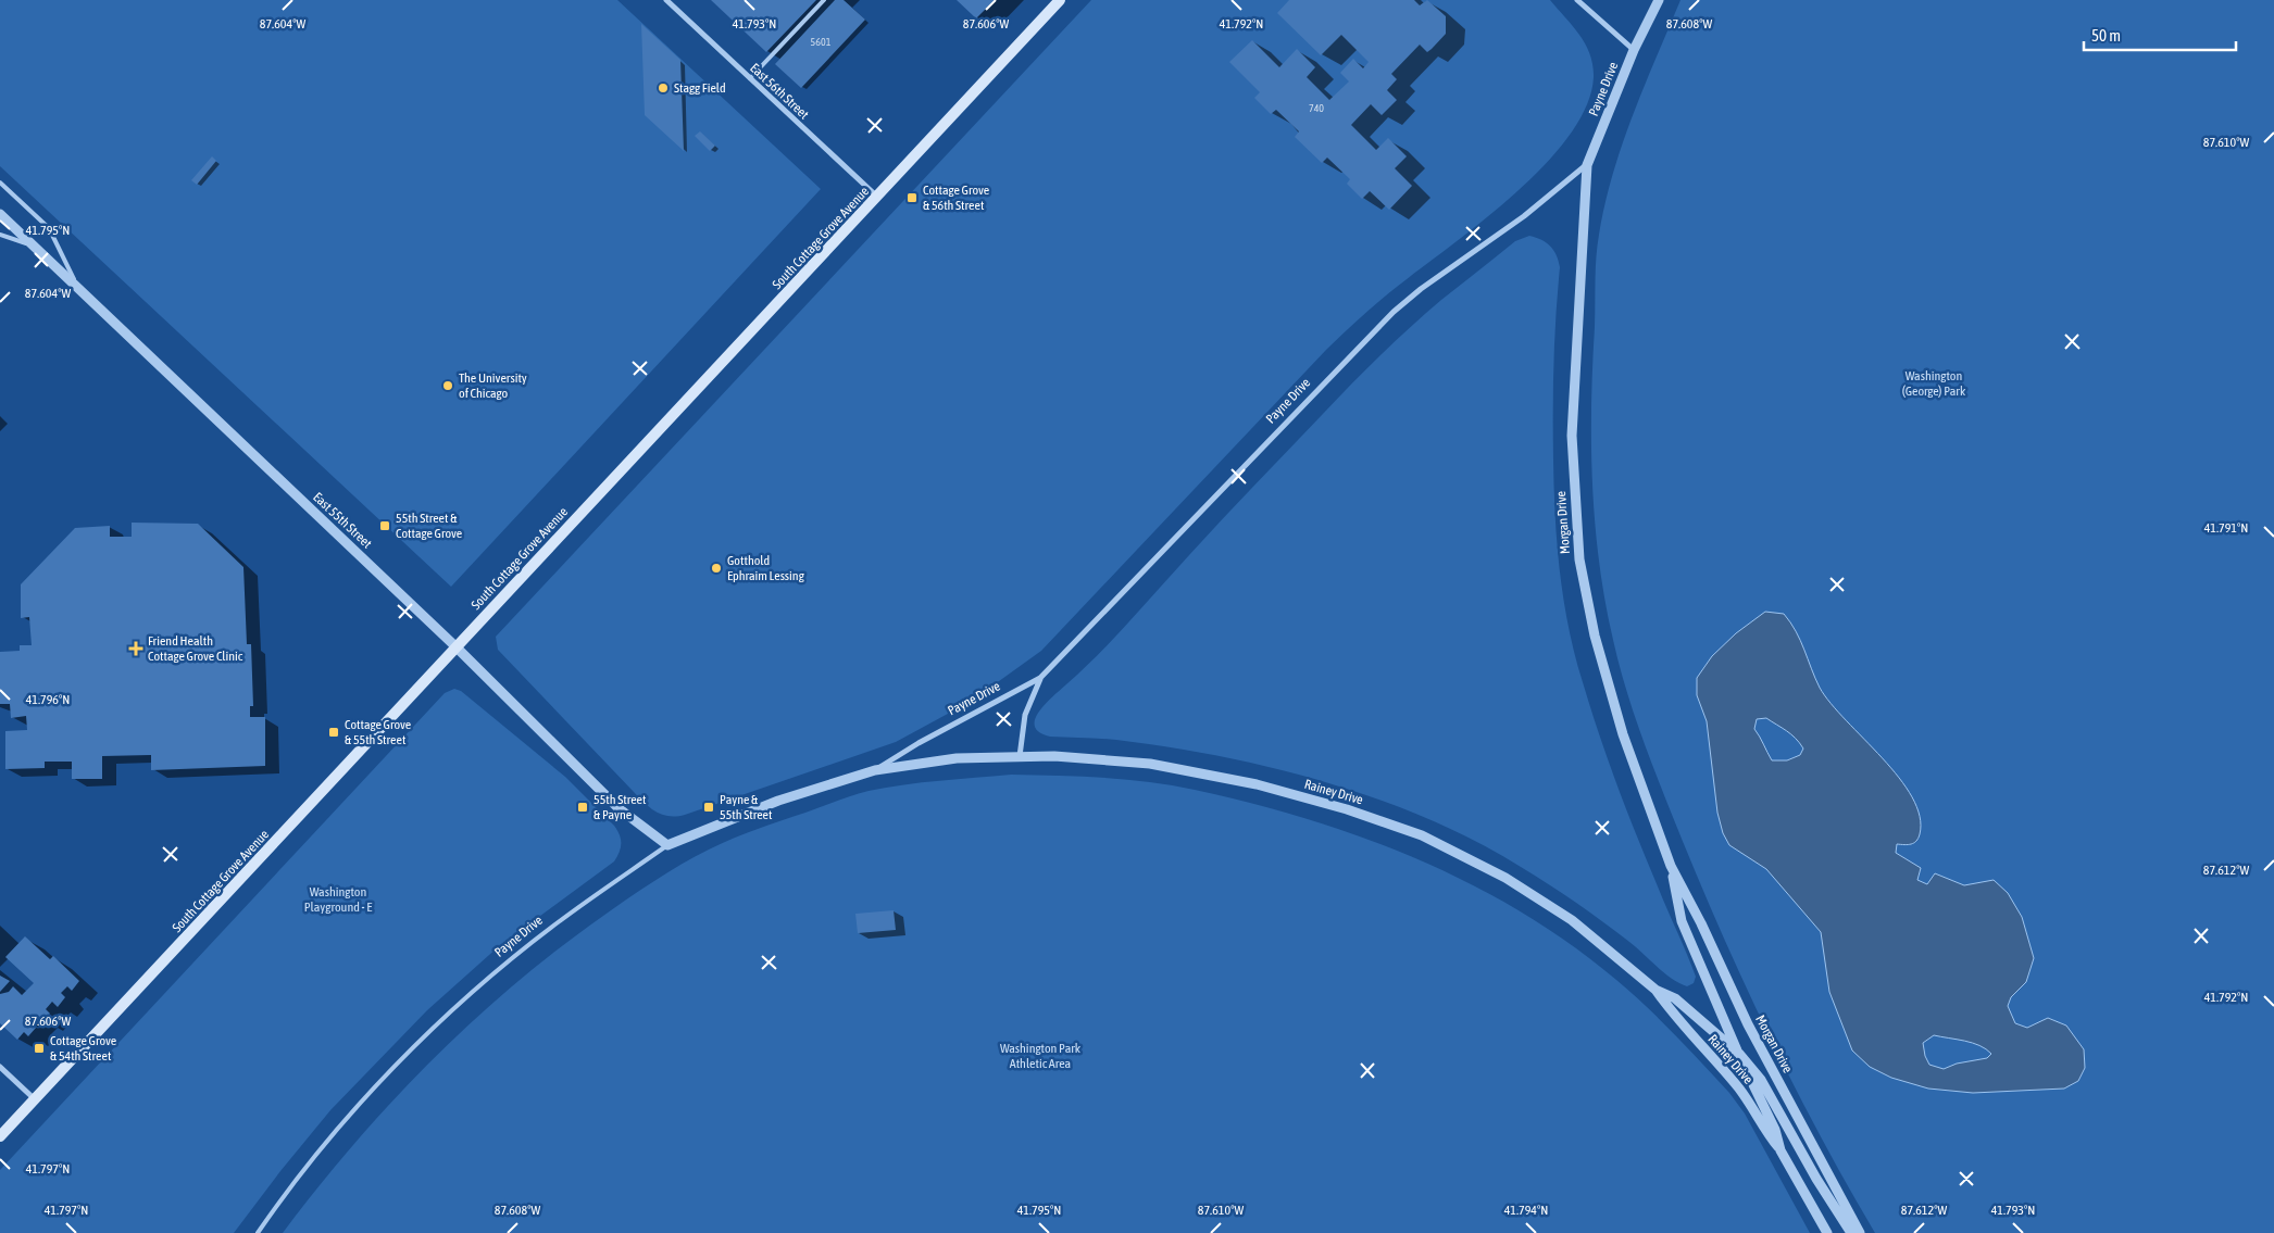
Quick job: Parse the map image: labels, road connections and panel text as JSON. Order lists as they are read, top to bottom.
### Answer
{
  "streets": {
    "main road": ["South Cottage Grove Avenue"],
    "street": [
      "Payne Drive",
      "East 56th Street",
      "East 55th Street",
      "Morgan Drive",
      "Rainey Drive"
    ]
  },
  "crossings": [
    ["Payne Drive", "East 55th Street"],
    ["Payne Drive", "Morgan Drive"],
    ["Payne Drive", "Rainey Drive"],
    ["East 56th Street", "South Cottage Grove Avenue"],
    ["South Cottage Grove Avenue", "East 55th Street"],
    ["Morgan Drive", "Rainey Drive"]
  ],
  "parks": ["Washington (George) Park", "Washington Playground - E", "Washington Park Athletic Area"],
  "places": {
    "other": ["Stagg Field", "The University of Chicago", "Gotthold Ephraim Lessing"],
    "transit": [
      "Cottage Grove & 56th Street",
      "55th Street & Cottage Grove",
      "Cottage Grove & 55th Street",
      "55th Street & Payne",
      "Payne & 55th Street",
      "Cottage Grove & 54th Street"
    ],
    "health": ["Friend Health Cottage Grove Clinic"]
  },
  "house_numbers": ["5601", "740"],
  "scale_bar": "50 m",
  "coordinates": [
    "41.793°N",
    "41.792°N",
    "87.604°W",
    "87.606°W",
    "87.608°W",
    "87.610°W",
    "41.795°N",
    "41.791°N",
    "41.796°N",
    "87.612°W",
    "41.797°N",
    "41.794°N"
  ]
}
